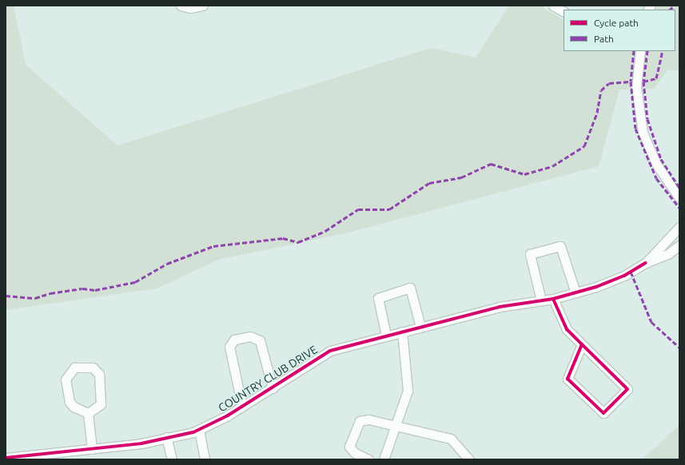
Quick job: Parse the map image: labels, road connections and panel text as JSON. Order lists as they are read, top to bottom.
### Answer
{
  "streets": {
    "street": ["COUNTRY CLUB DRIVE"]
  },
  "legend": ["Cycle path", "Path"]
}
